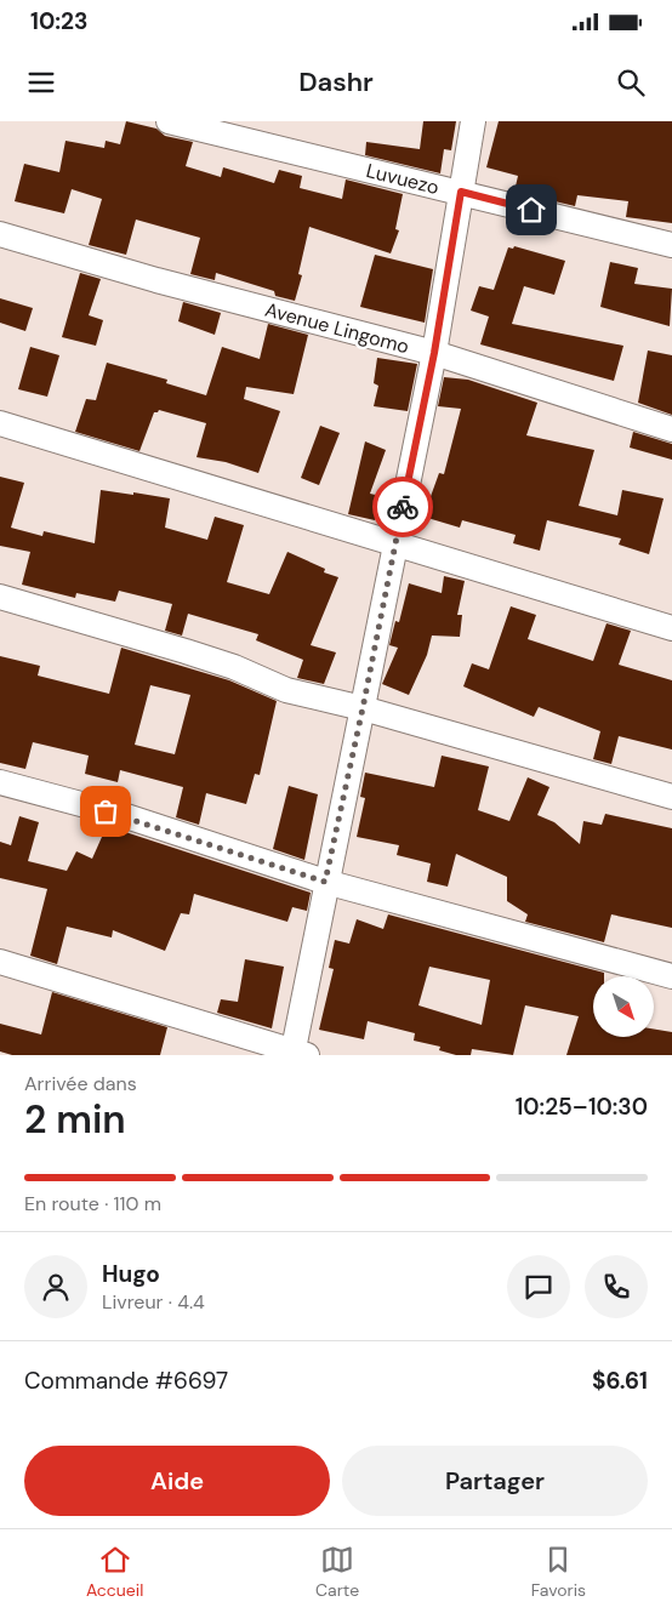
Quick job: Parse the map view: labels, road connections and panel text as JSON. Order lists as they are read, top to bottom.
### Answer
{
  "streets": {
    "street": ["Luvuezo", "Avenue Lingomo"]
  },
  "north": "bottom right",
  "page": {
    "status": "10:23",
    "header": "Dashr",
    "heading": ["2 min", "Arrivée dans", "10:25–10:30"],
    "panel": [
      "Hugo",
      "Livreur · 4.4",
      "Commande #6697",
      "$6.61"
    ],
    "bar": "En route · 110 m",
    "buttons": ["Aide", "Partager"],
    "tabs": ["Accueil", "Carte", "Favoris"]
  }
}
